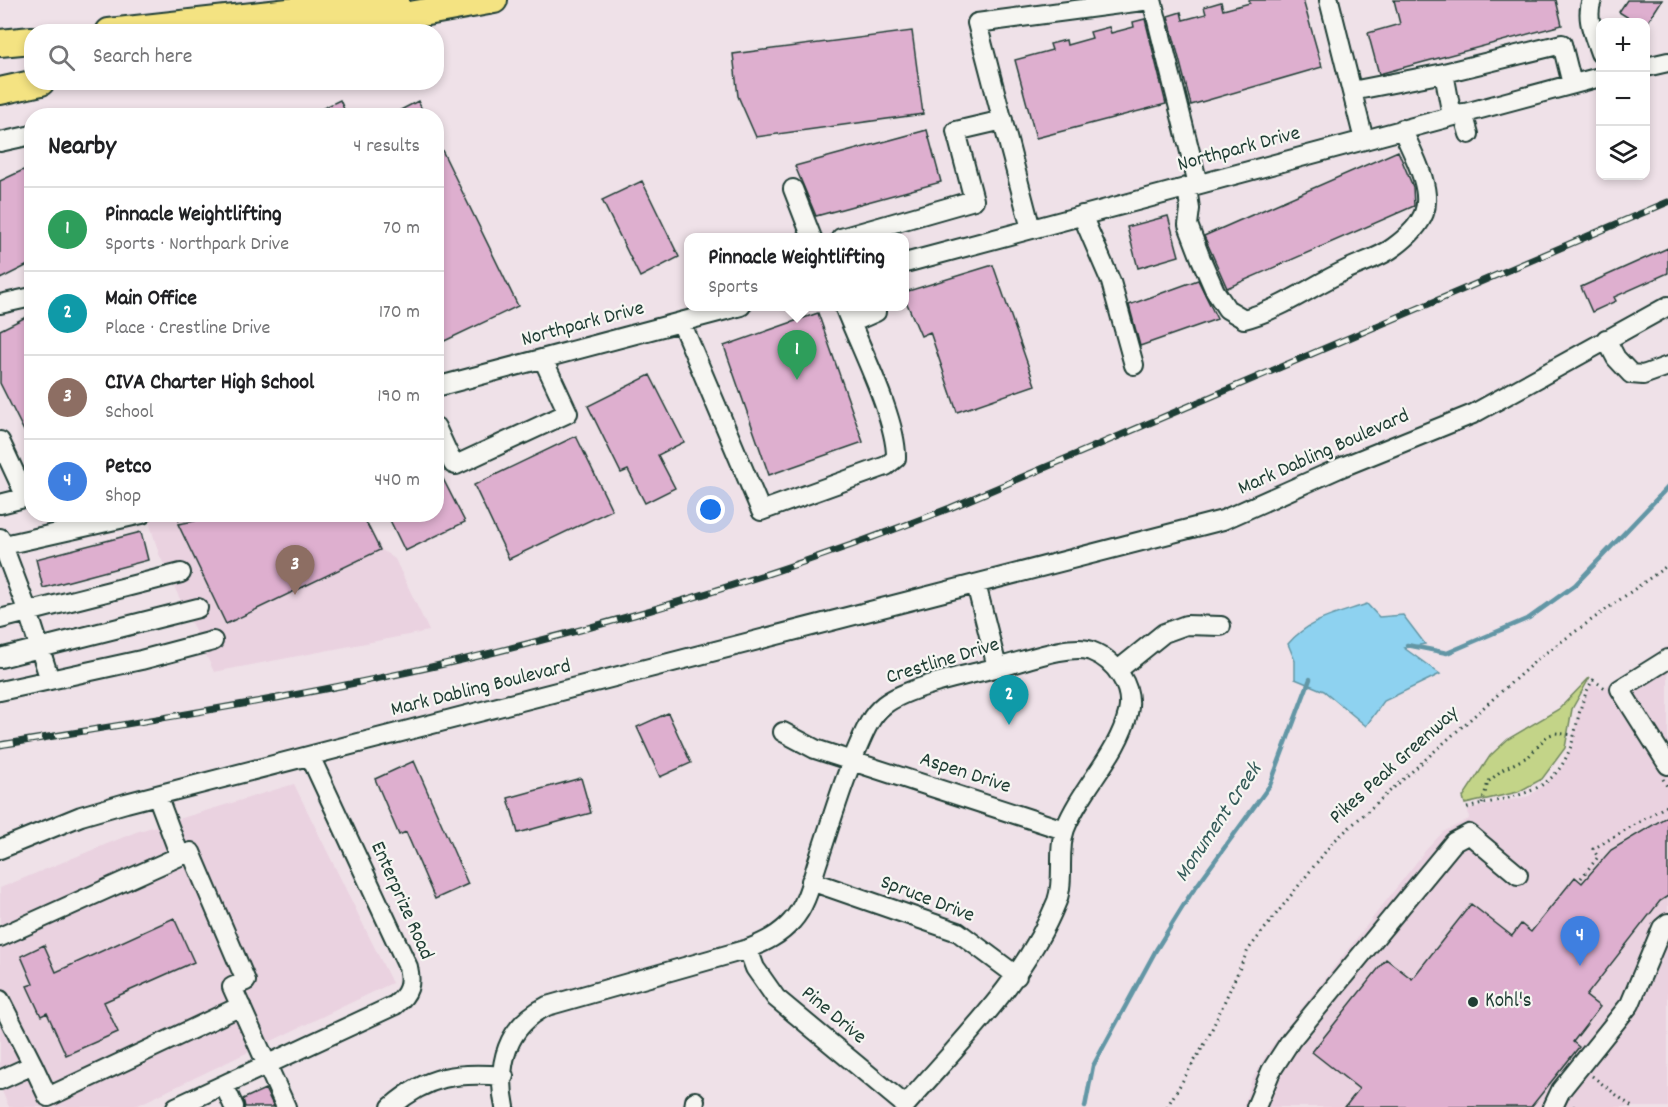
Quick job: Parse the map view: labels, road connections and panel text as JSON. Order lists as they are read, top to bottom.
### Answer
{
  "streets": {
    "street": [
      "Northpark Drive",
      "Mark Dabling Boulevard",
      "Crestline Drive",
      "Aspen Drive",
      "Spruce Drive",
      "Enterprize Road",
      "Pine Drive"
    ],
    "path": ["Pikes Peak Greenway"]
  },
  "crossings": [
    ["Mark Dabling Boulevard", "Enterprize Road"],
    ["Crestline Drive", "Aspen Drive"],
    ["Crestline Drive", "Spruce Drive"],
    ["Crestline Drive", "Pine Drive"]
  ],
  "water": ["Monument Creek"],
  "places": ["Kohl's"],
  "page": {
    "map_buttons": ["+", "−"],
    "search": "Search here",
    "heading": ["Nearby", "4 results"],
    "list": [
      {
        "mark": "1",
        "name": "Pinnacle Weightlifting",
        "note": "Sports · Northpark Drive",
        "value": "70 m"
      },
      {
        "mark": "2",
        "name": "Main Office",
        "note": "Place · Crestline Drive",
        "value": "170 m"
      },
      {
        "mark": "3",
        "name": "CIVA Charter High School",
        "note": "School",
        "value": "190 m"
      },
      {
        "mark": "4",
        "name": "Petco",
        "note": "Shop",
        "value": "440 m"
      }
    ],
    "popup": ["Pinnacle Weightlifting", "Sports"],
    "pins": [
      "1",
      "3",
      "2",
      "4"
    ]
  }
}
